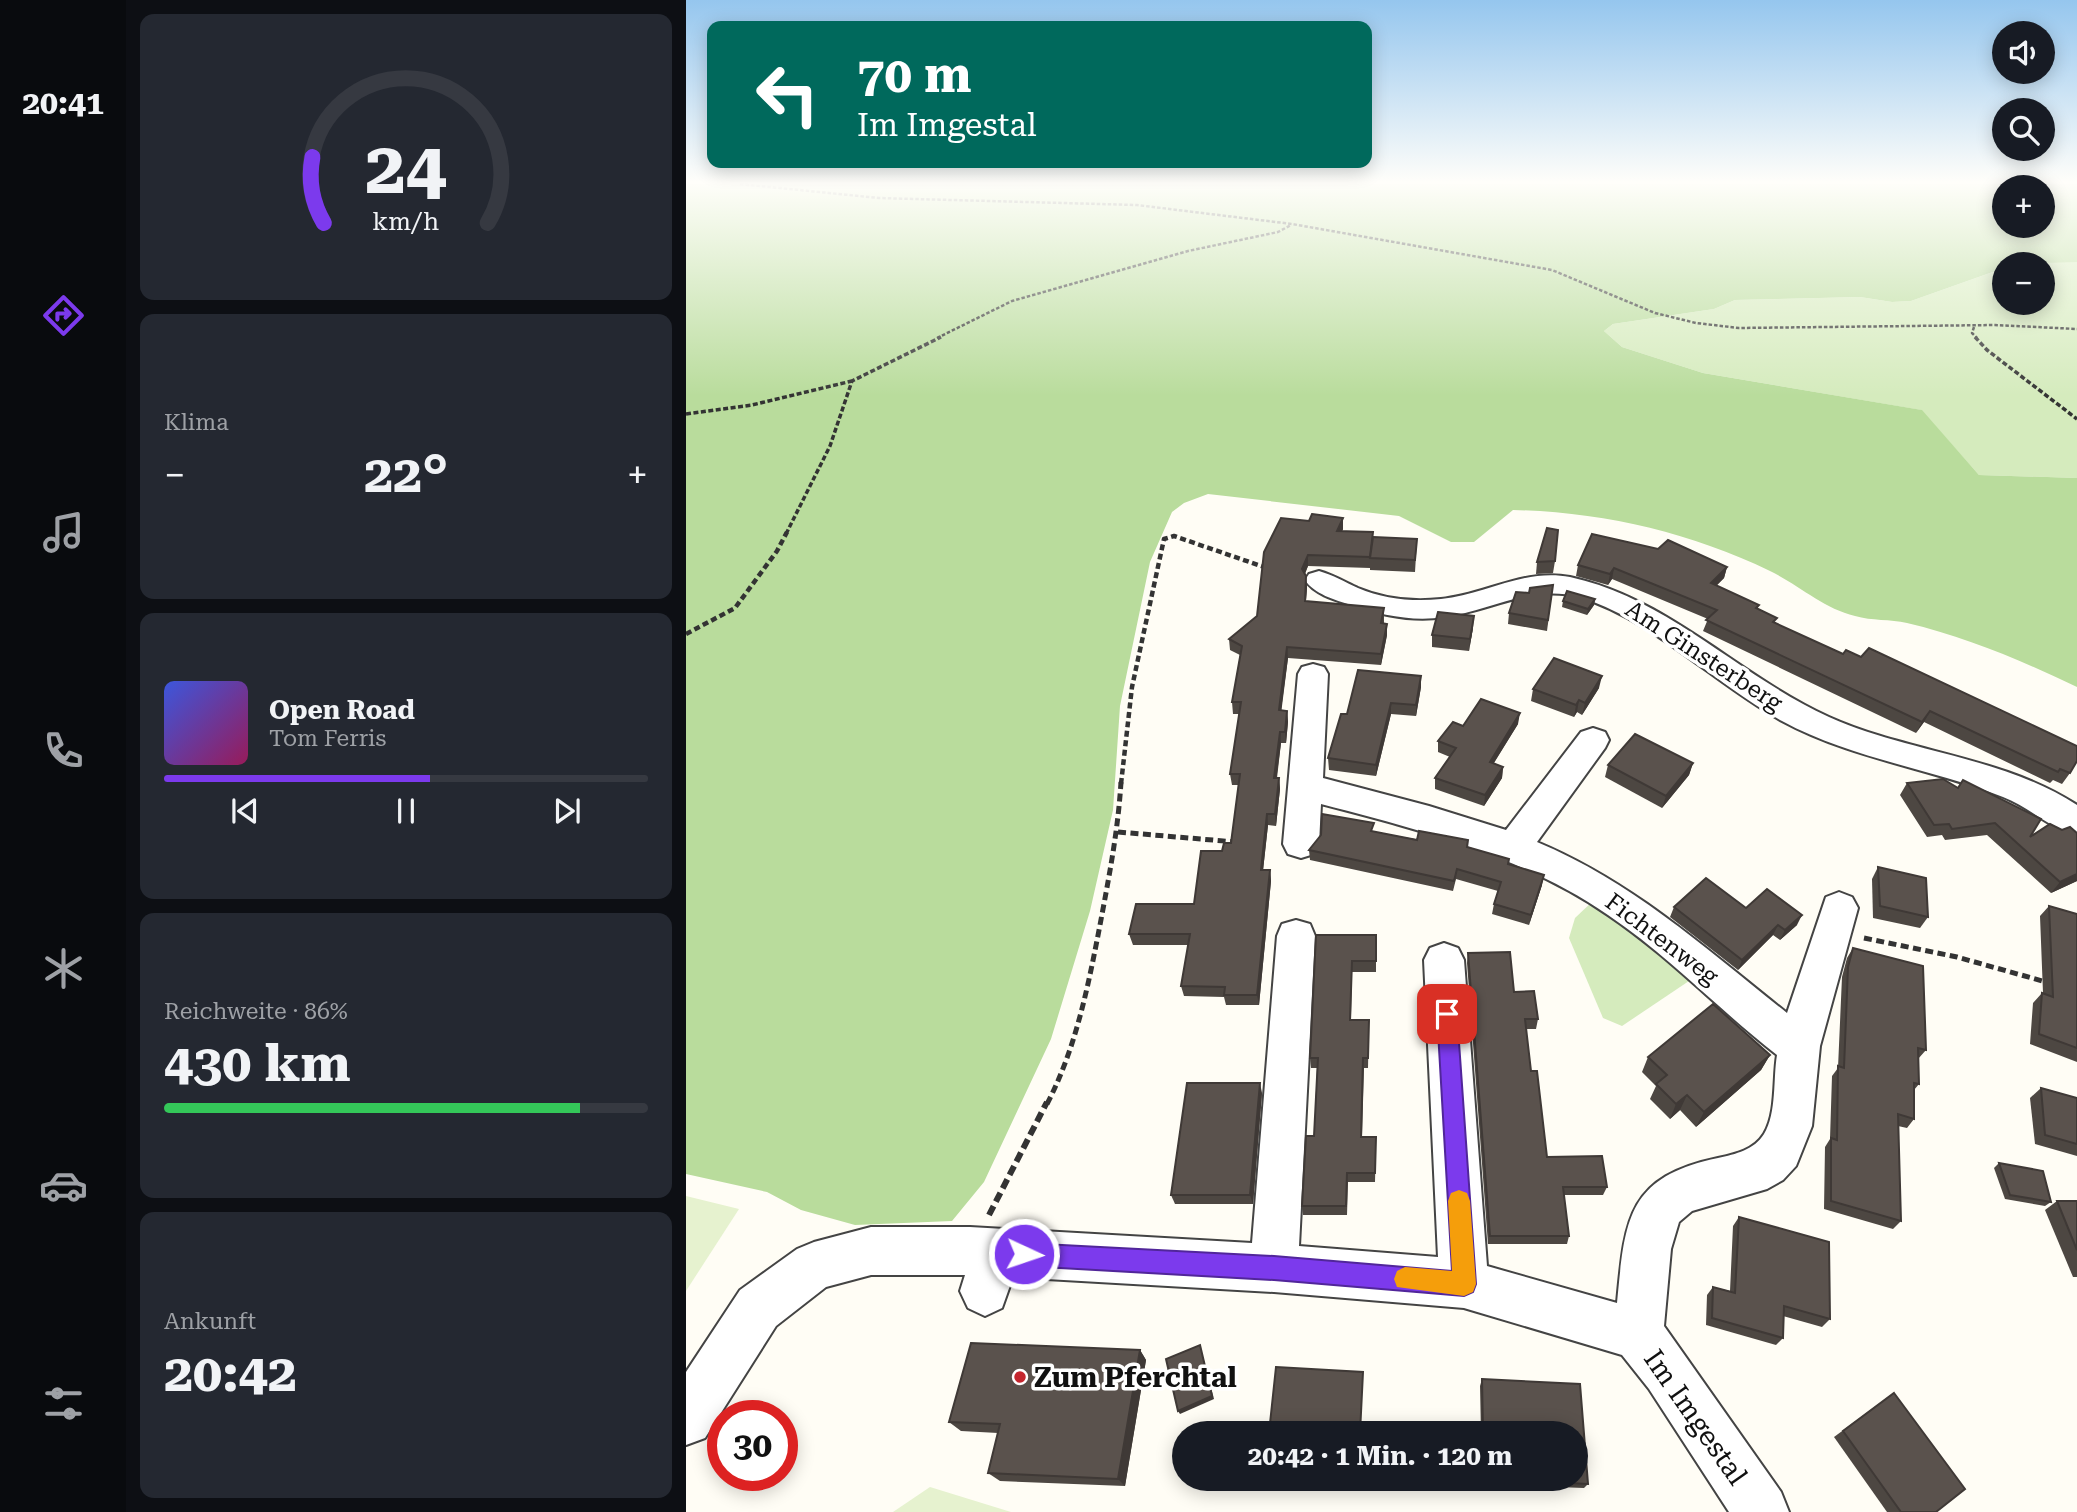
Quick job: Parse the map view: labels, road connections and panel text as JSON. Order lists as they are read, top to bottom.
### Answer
{
  "streets": {
    "street": ["Am Ginsterberg", "Fichtenweg", "Im Imgestal"]
  },
  "places": ["Zum Pferchtal"],
  "page": {
    "tabs": "20:41",
    "map_buttons": ["+", "−"],
    "turn": ["70 m", "Im Imgestal"],
    "tile": [
      "Klima",
      ["Reichweite · 86%", "430 km"],
      ["Ankunft", "20:42"]
    ],
    "heat": ["−", "22°", "+"],
    "song": ["Open Road", "Tom Ferris"],
    "limit": "30",
    "trip": "20:42 · 1 Min. · 120 m",
    "gauge": ["24", "km/h"]
  }
}
